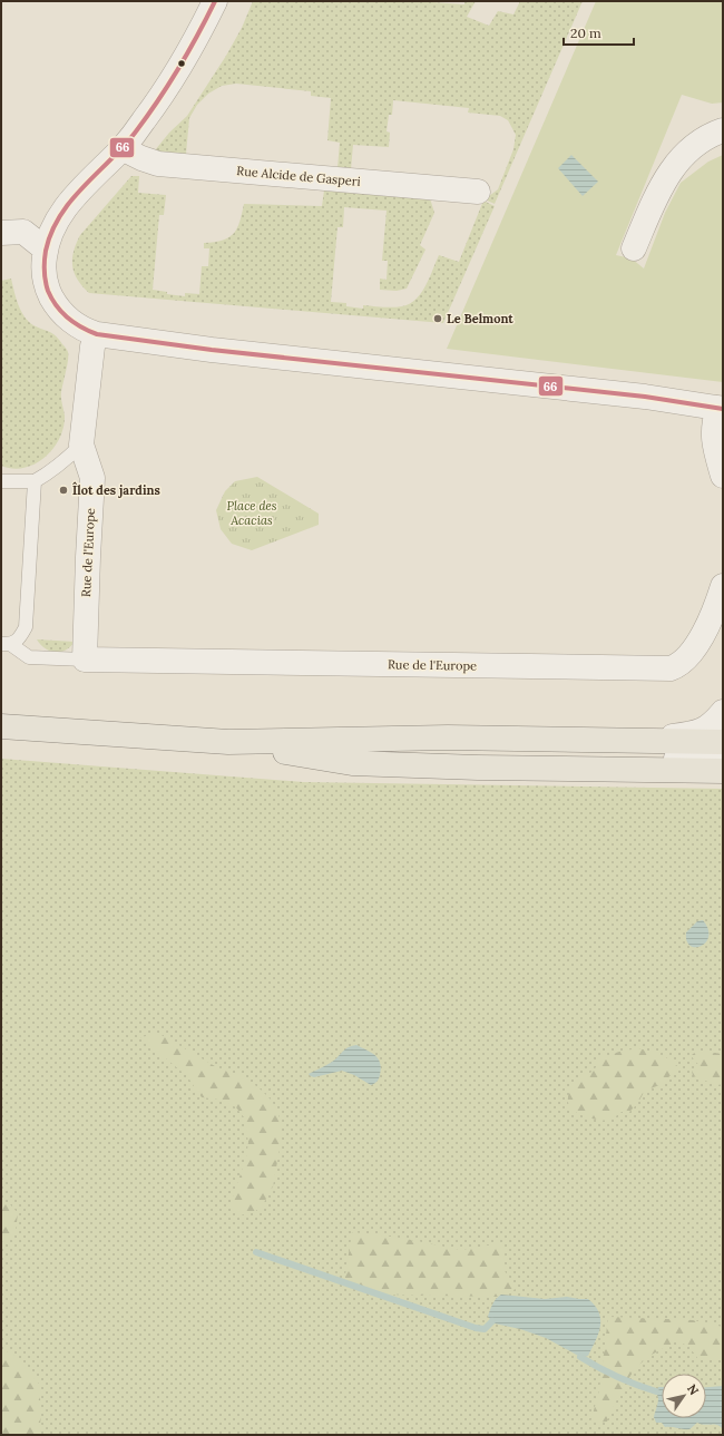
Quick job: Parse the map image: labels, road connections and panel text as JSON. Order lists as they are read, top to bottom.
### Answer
{
  "streets": {
    "street": ["Rue Alcide de Gasperi", "Rue de l'Europe"]
  },
  "parks": ["Place des Acacias"],
  "places": ["Le Belmont", "Îlot des jardins"],
  "lines": ["transit line 66"],
  "scale_bar": "20 m",
  "north": "top right"
}
